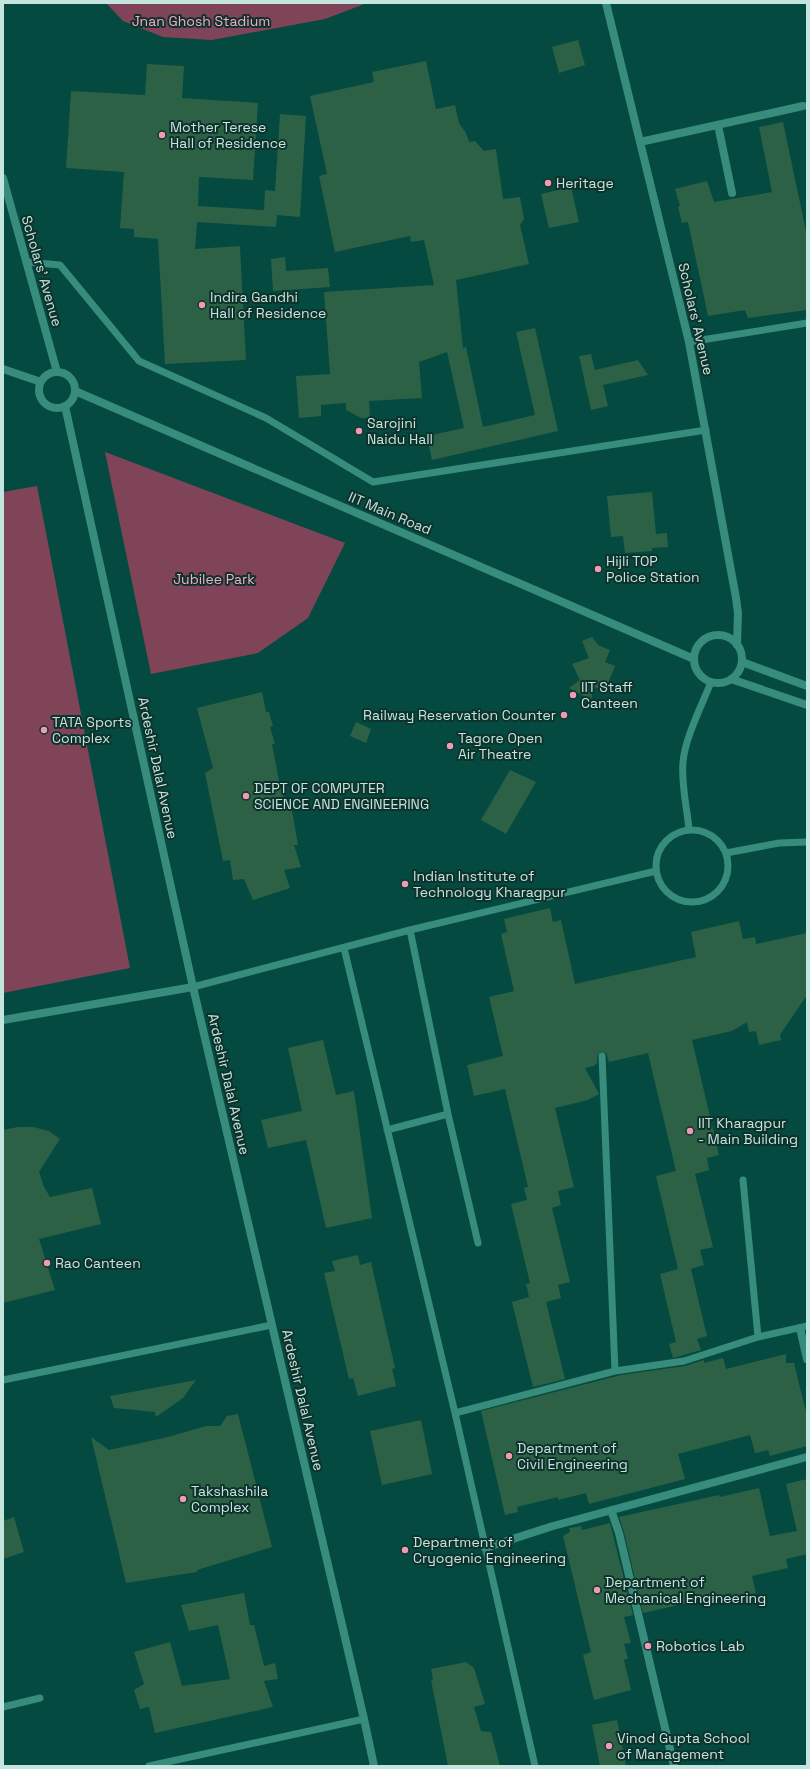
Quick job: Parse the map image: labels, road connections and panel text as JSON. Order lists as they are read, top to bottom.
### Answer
{
  "streets": {
    "street": ["Scholars' Avenue", "IIT Main Road", "Ardeshir Dalal Avenue"]
  },
  "crossings": [
    ["Scholars' Avenue", "IIT Main Road"],
    ["Scholars' Avenue", "Ardeshir Dalal Avenue"],
    ["IIT Main Road", "Ardeshir Dalal Avenue"]
  ],
  "parks": ["Jnan Ghosh Stadium", "Jubilee Park"],
  "places": [
    "Mother Terese Hall of Residence",
    "Heritage",
    "Indira Gandhi Hall of Residence",
    "Sarojini Naidu Hall",
    "Hijli TOP Police Station",
    "IIT Staff Canteen",
    "Railway Reservation Counter",
    "TATA Sports Complex",
    "Tagore Open Air Theatre",
    "DEPT OF COMPUTER SCIENCE AND ENGINEERING",
    "Indian Institute of Technology Kharagpur",
    "IIT Kharagpur - Main Building",
    "Rao Canteen",
    "Department of Civil Engineering",
    "Takshashila Complex",
    "Department of Cryogenic Engineering",
    "Department of Mechanical Engineering",
    "Robotics Lab",
    "Vinod Gupta School of Management"
  ]
}
